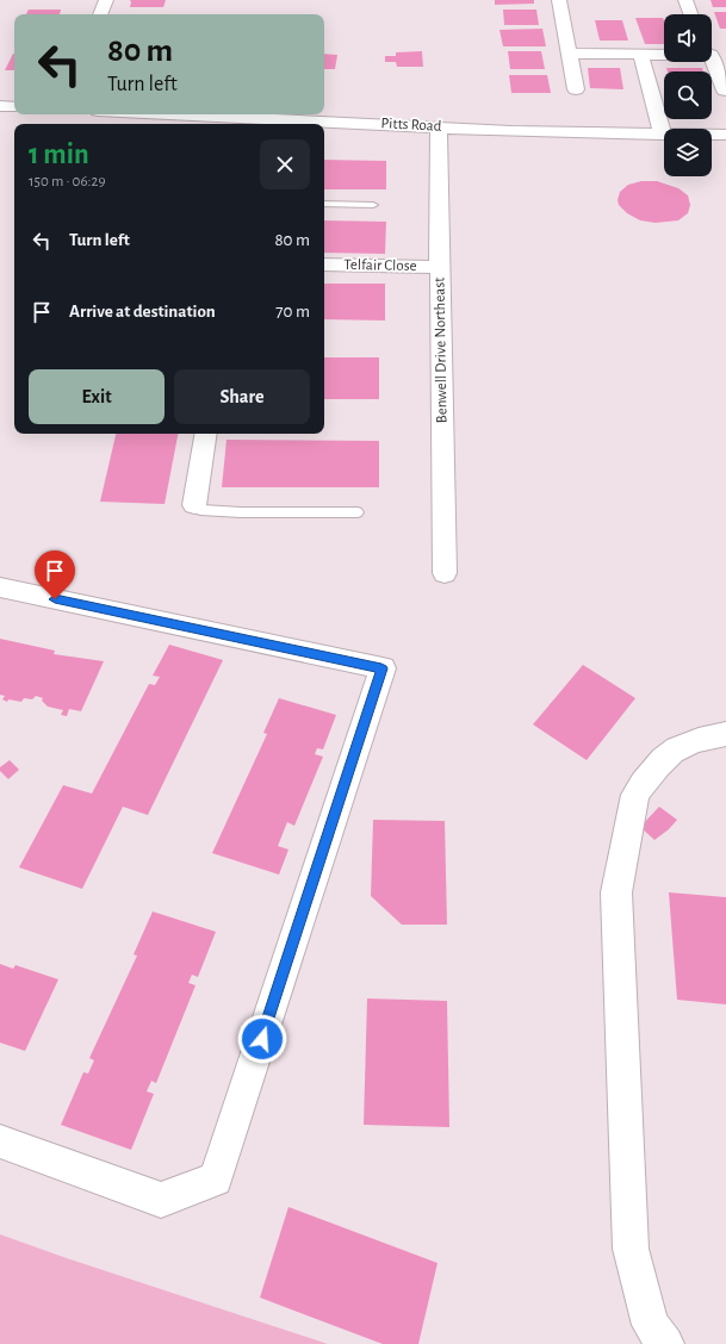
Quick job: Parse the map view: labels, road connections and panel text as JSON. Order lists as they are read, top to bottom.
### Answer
{
  "streets": {
    "street": ["Pitts Road", "Telfair Close", "Benwell Drive Northeast"]
  },
  "crossings": [
    ["Pitts Road", "Benwell Drive Northeast"],
    ["Telfair Close", "Benwell Drive Northeast"]
  ],
  "page": {
    "turn": ["80 m", "Turn left"],
    "heading": ["1 min", "150 m · 06:29"],
    "list": [
      {
        "name": "Turn left",
        "value": "80 m"
      },
      {
        "name": "Arrive at destination",
        "value": "70 m"
      }
    ],
    "buttons": ["Exit", "Share"]
  }
}
